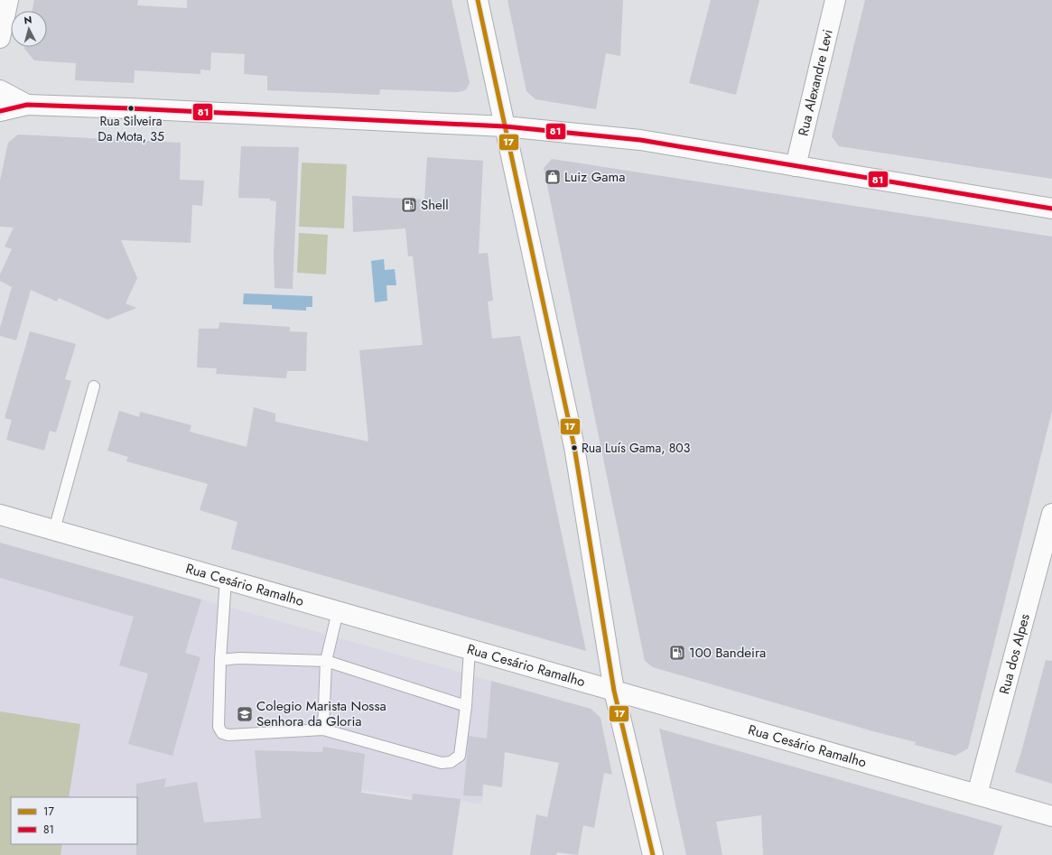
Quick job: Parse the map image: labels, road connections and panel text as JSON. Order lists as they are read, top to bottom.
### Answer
{
  "streets": {
    "street": ["Rua Alexandre Levi", "Rua Cesário Ramalho", "Rua dos Alpes"]
  },
  "crossings": [
    ["Rua Cesário Ramalho", "Rua dos Alpes"]
  ],
  "places": {
    "other": ["Rua Silveira Da Mota, 35", "Rua Luís Gama, 803"],
    "shop": ["Luiz Gama"],
    "fuel station": ["Shell", "100 Bandeira"],
    "school or university": ["Colegio Marista Nossa Senhora da Gloria"]
  },
  "lines": ["transit line 17", "transit line 81"],
  "legend": ["17", "81"],
  "north": "top"
}
